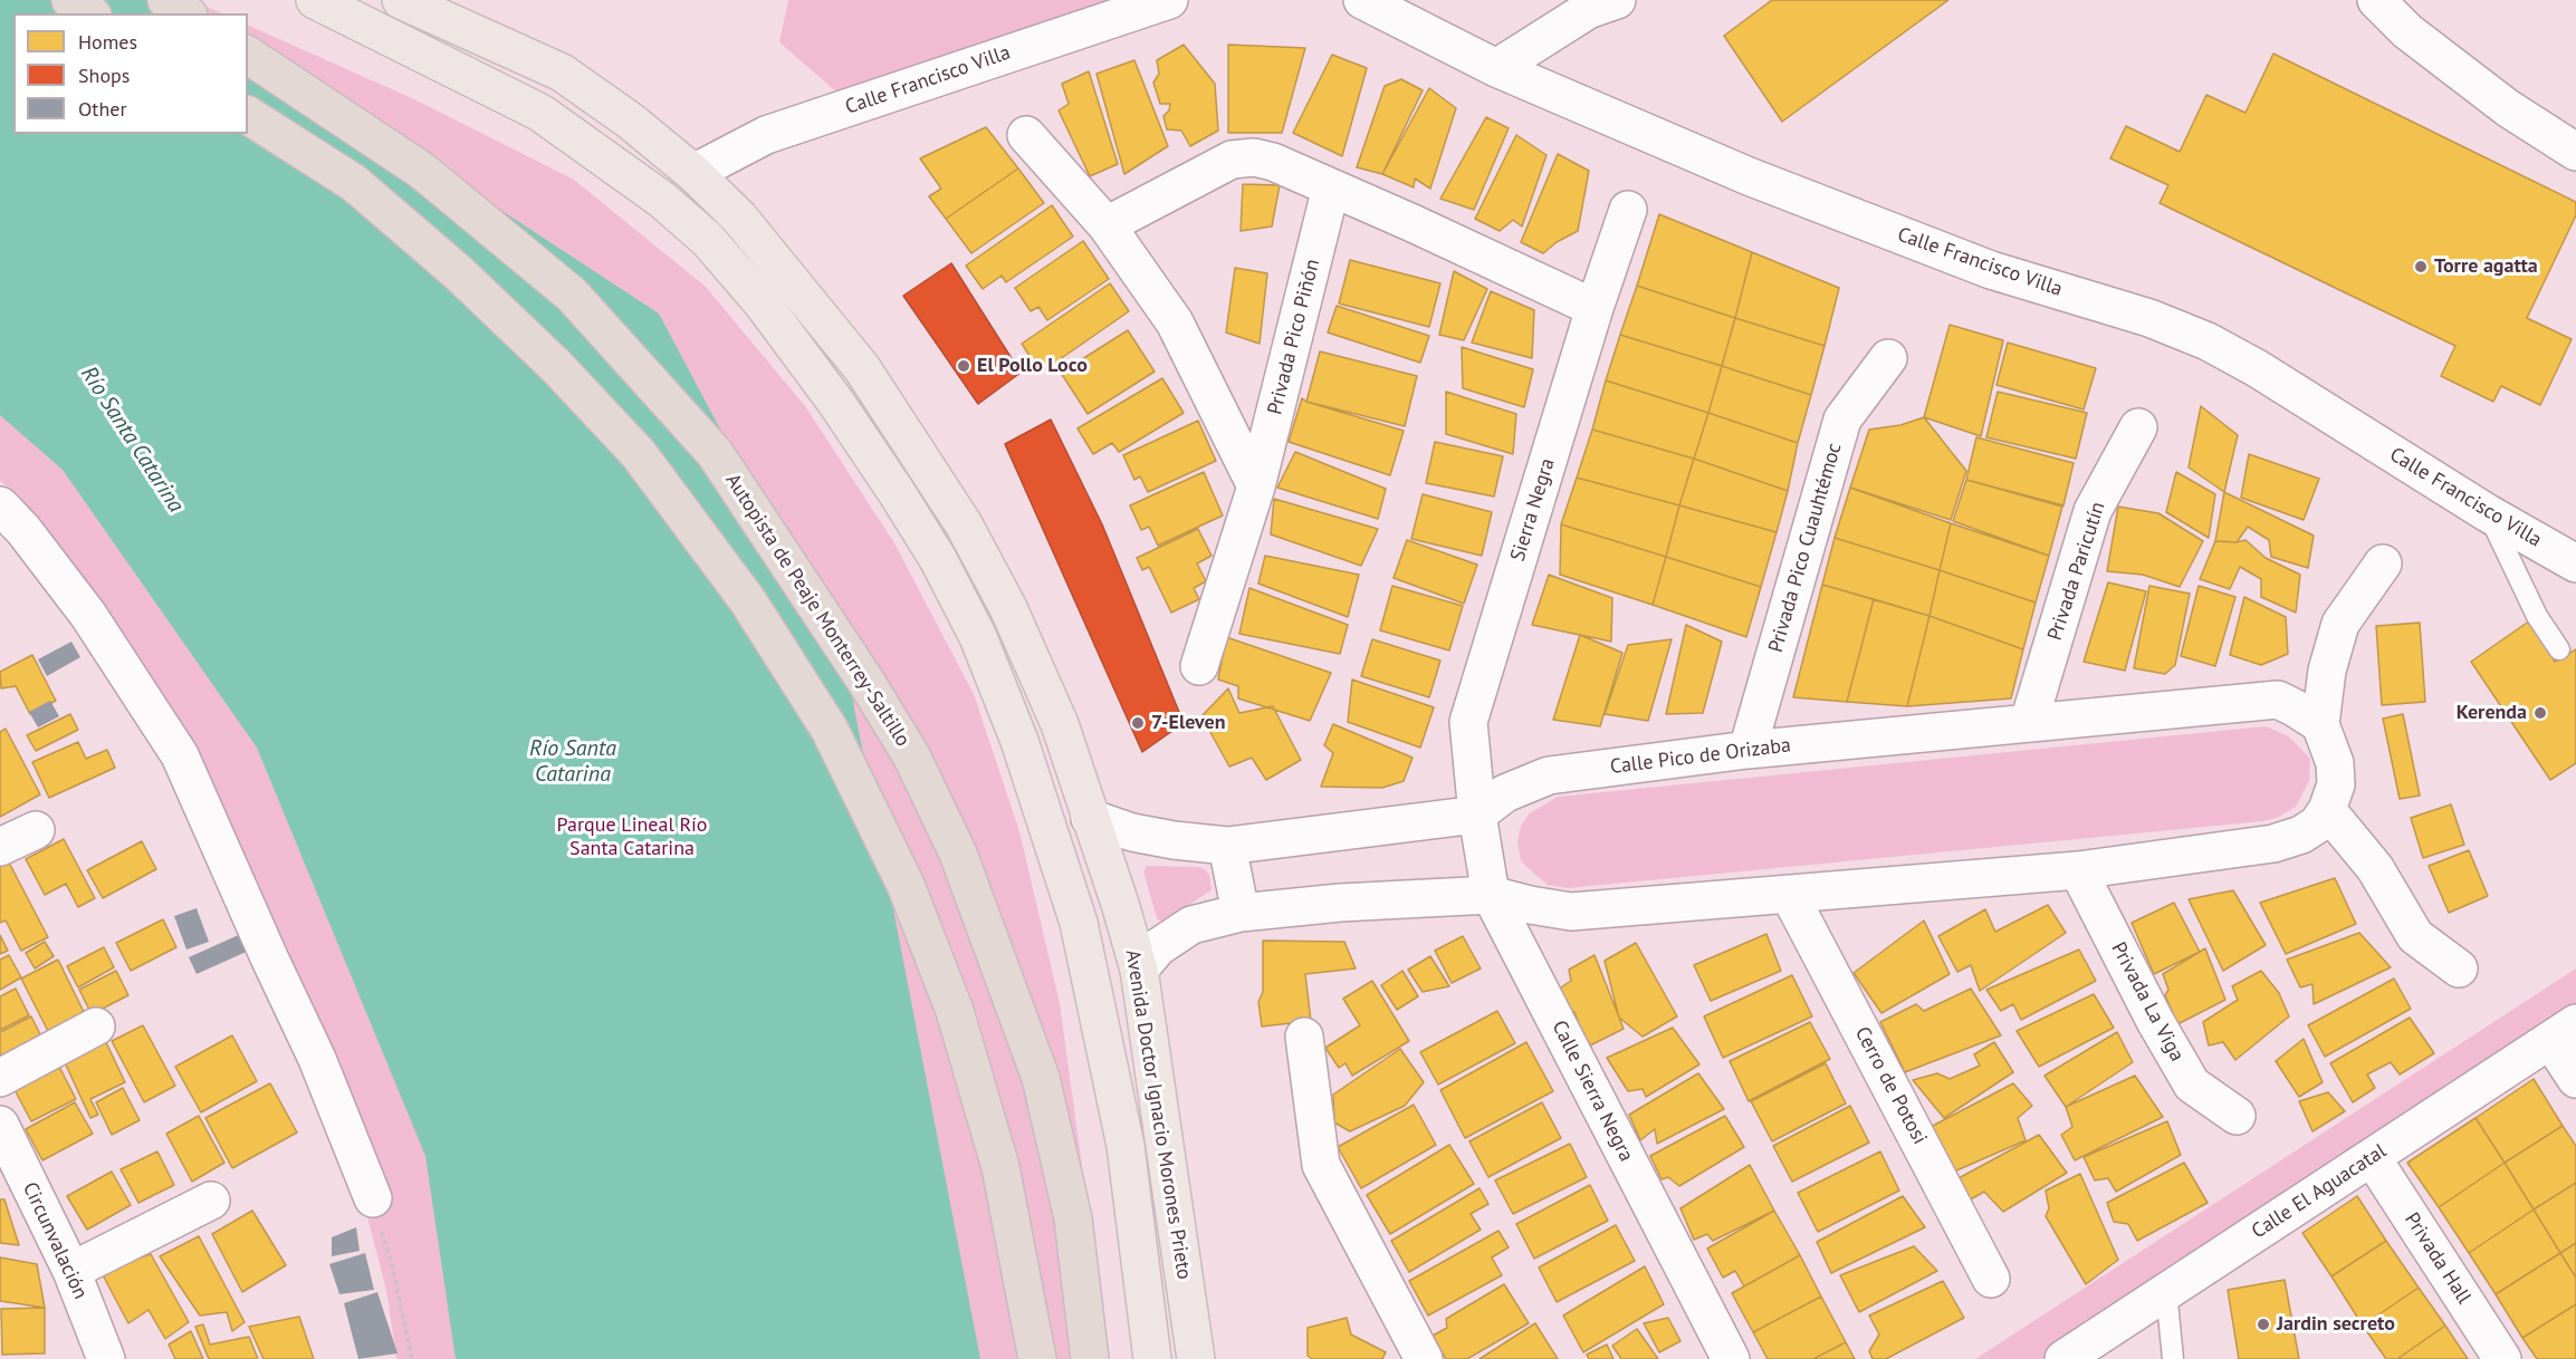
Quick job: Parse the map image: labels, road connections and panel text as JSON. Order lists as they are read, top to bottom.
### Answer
{
  "streets": {
    "highway": ["Autopista de Peaje Monterrey-Saltillo"],
    "main road": ["Avenida Doctor Ignacio Morones Prieto"],
    "street": [
      "Calle Francisco Villa",
      "Privada Pico Piñón",
      "Sierra Negra",
      "Privada Pico Cuauhtémoc",
      "Privada Paricutín",
      "Calle Pico de Orizaba",
      "Privada La Viga",
      "Cerro de Potosi",
      "Calle Sierra Negra",
      "Calle El Aguacatal",
      "Circunvalación",
      "Privada Hall"
    ]
  },
  "crossings": [
    ["Calle Francisco Villa", "Avenida Doctor Ignacio Morones Prieto"],
    ["Sierra Negra", "Calle Pico de Orizaba"],
    ["Sierra Negra", "Calle Sierra Negra"],
    ["Privada Pico Cuauhtémoc", "Calle Pico de Orizaba"],
    ["Privada Paricutín", "Calle Pico de Orizaba"],
    ["Calle Pico de Orizaba", "Calle Sierra Negra"],
    ["Calle El Aguacatal", "Privada Hall"]
  ],
  "water": ["Río Santa Catarina"],
  "parks": ["Parque Lineal Río Santa Catarina"],
  "places": [
    "Torre agatta",
    "El Pollo Loco",
    "Kerenda",
    "7-Eleven",
    "Jardin secreto"
  ],
  "legend": ["Homes", "Shops", "Other"]
}
